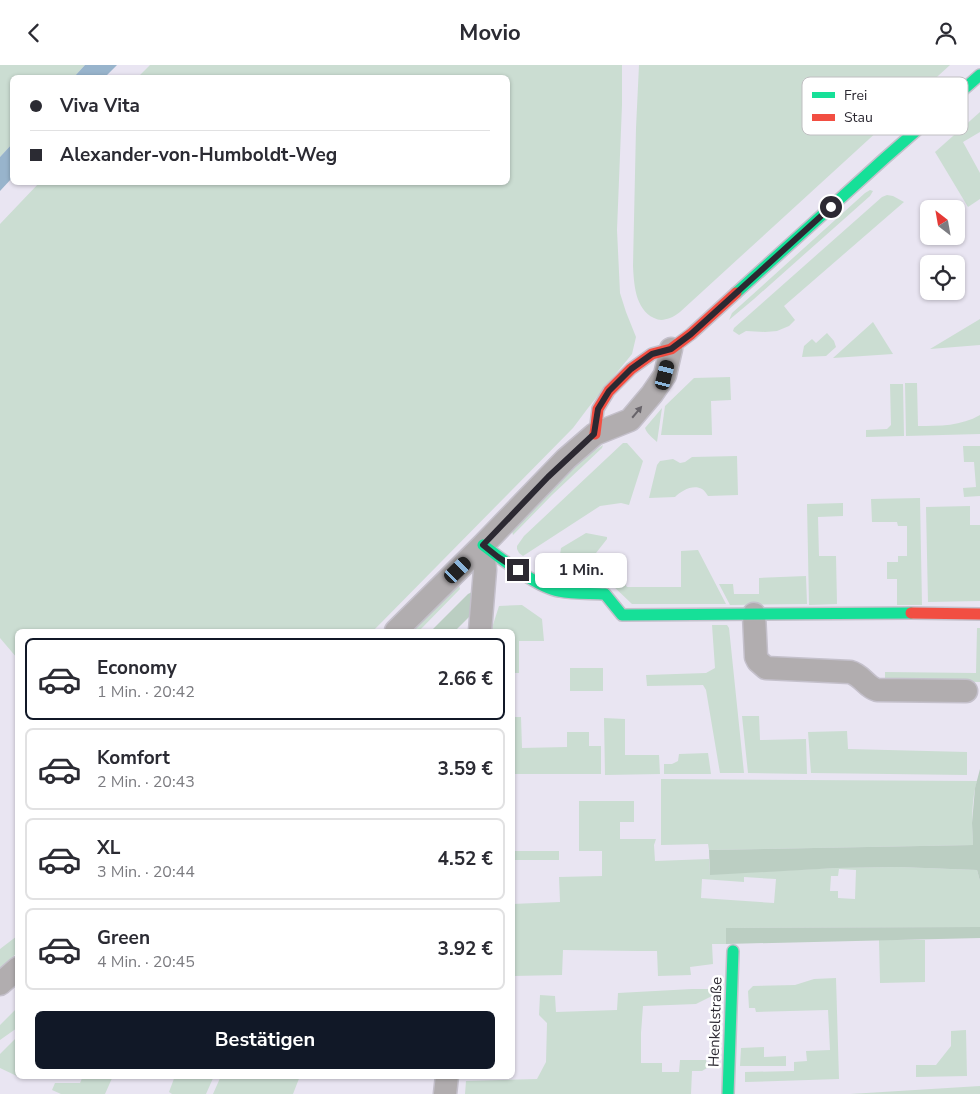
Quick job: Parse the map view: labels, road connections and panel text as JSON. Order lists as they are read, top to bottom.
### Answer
{
  "streets": {
    "street": ["Henkelstraße"]
  },
  "legend": ["Frei", "Stau"],
  "north": "top left",
  "page": {
    "header": "Movio",
    "banner": ["Viva Vita", "Alexander-von-Humboldt-Weg"],
    "bubble": "1 Min.",
    "list": [
      {
        "name": "Economy",
        "note": "1 Min. · 20:42",
        "value": "2.66 €"
      },
      {
        "name": "Komfort",
        "note": "2 Min. · 20:43",
        "value": "3.59 €"
      },
      {
        "name": "XL",
        "note": "3 Min. · 20:44",
        "value": "4.52 €"
      },
      {
        "name": "Green",
        "note": "4 Min. · 20:45",
        "value": "3.92 €"
      }
    ],
    "buttons": "Bestätigen"
  }
}
